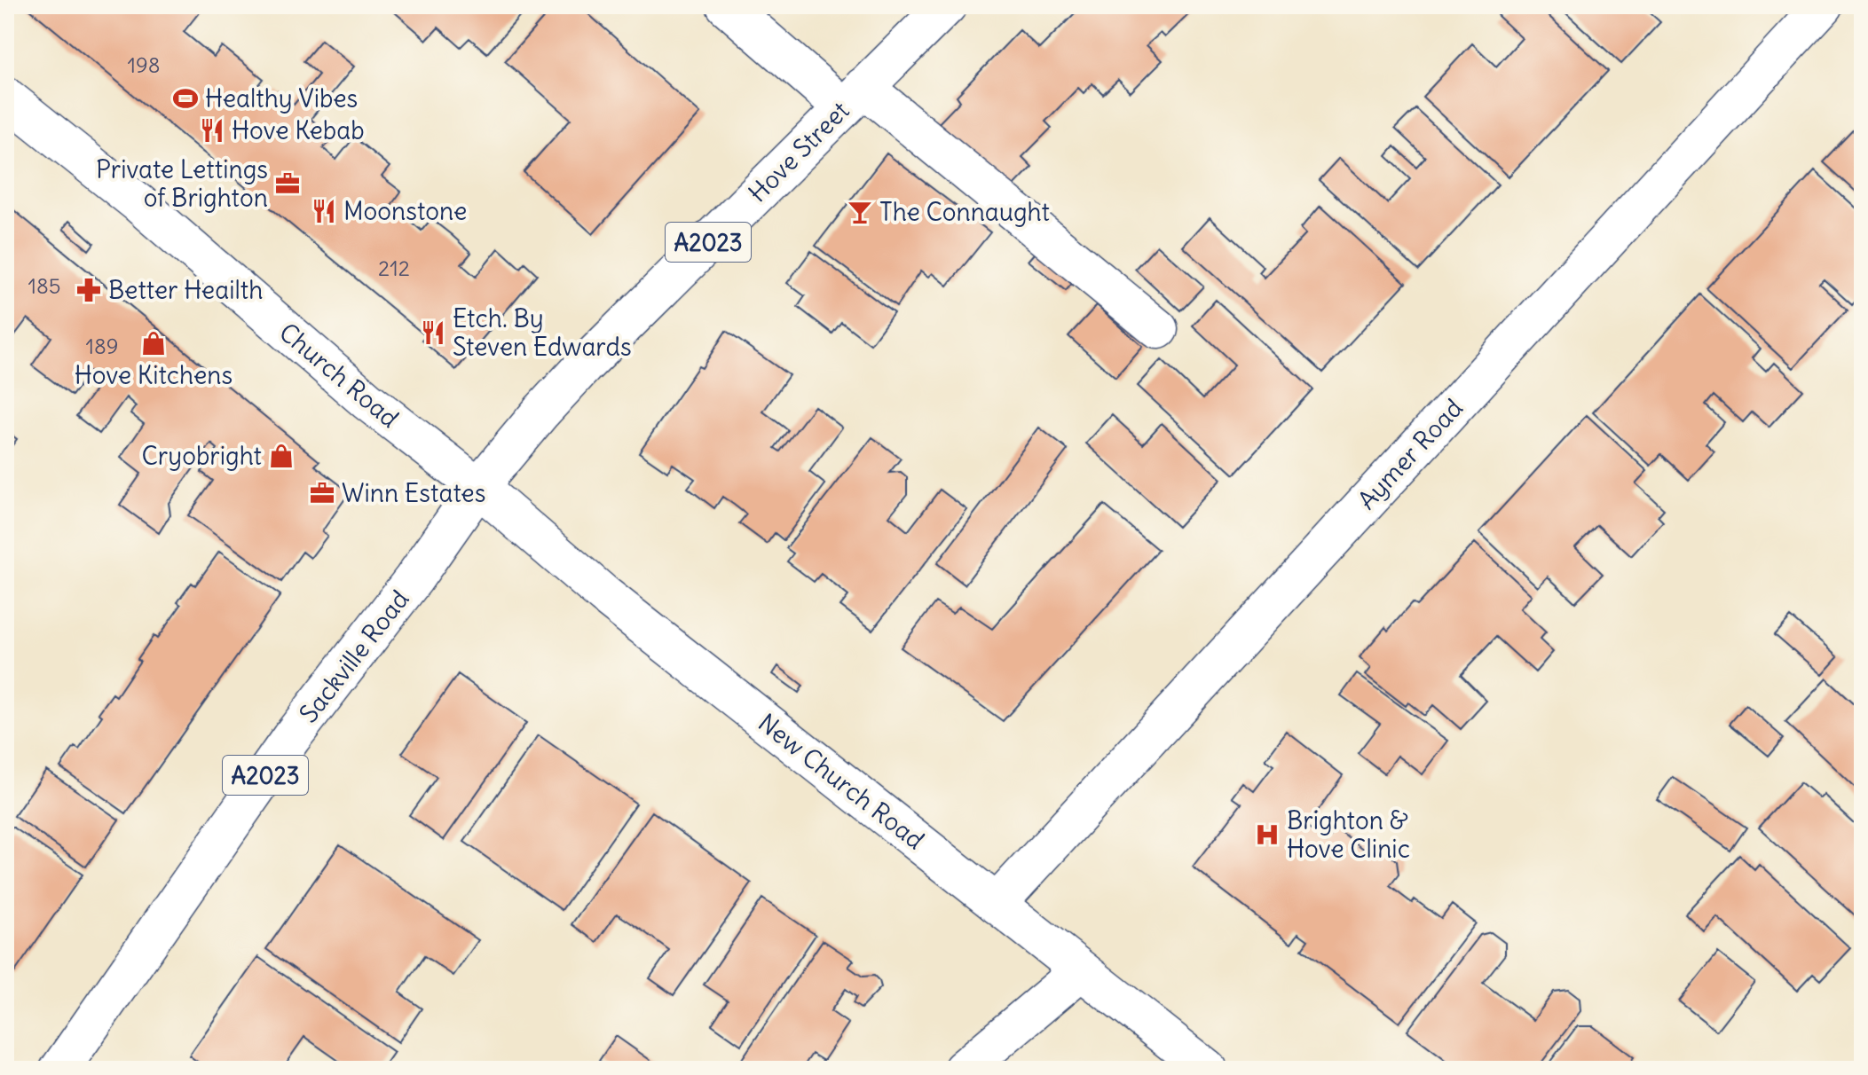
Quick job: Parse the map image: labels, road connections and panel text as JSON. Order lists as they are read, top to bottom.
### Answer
{
  "streets": {
    "main road": [
      "Hove Street",
      "A2023",
      "Church Road",
      "Aymer Road",
      "Sackville Road",
      "New Church Road"
    ]
  },
  "crossings": [
    ["Hove Street", "Church Road"],
    ["Hove Street", "Sackville Road"],
    ["Hove Street", "New Church Road"],
    ["Church Road", "Sackville Road"],
    ["Church Road", "New Church Road"],
    ["Aymer Road", "New Church Road"],
    ["Sackville Road", "New Church Road"]
  ],
  "places": {
    "sports": ["Healthy Vibes"],
    "restaurant": ["Hove Kebab", "Moonstone", "Etch. By Steven Edwards"],
    "office": ["Private Lettings of Brighton", "Winn Estates"],
    "bar": ["The Connaught"],
    "pharmacy": ["Better Heailth"],
    "shop": ["Hove Kitchens", "Cryobright"],
    "hospital": ["Brighton & Hove Clinic"]
  },
  "house_numbers": [
    "198",
    "212",
    "185",
    "189"
  ]
}
